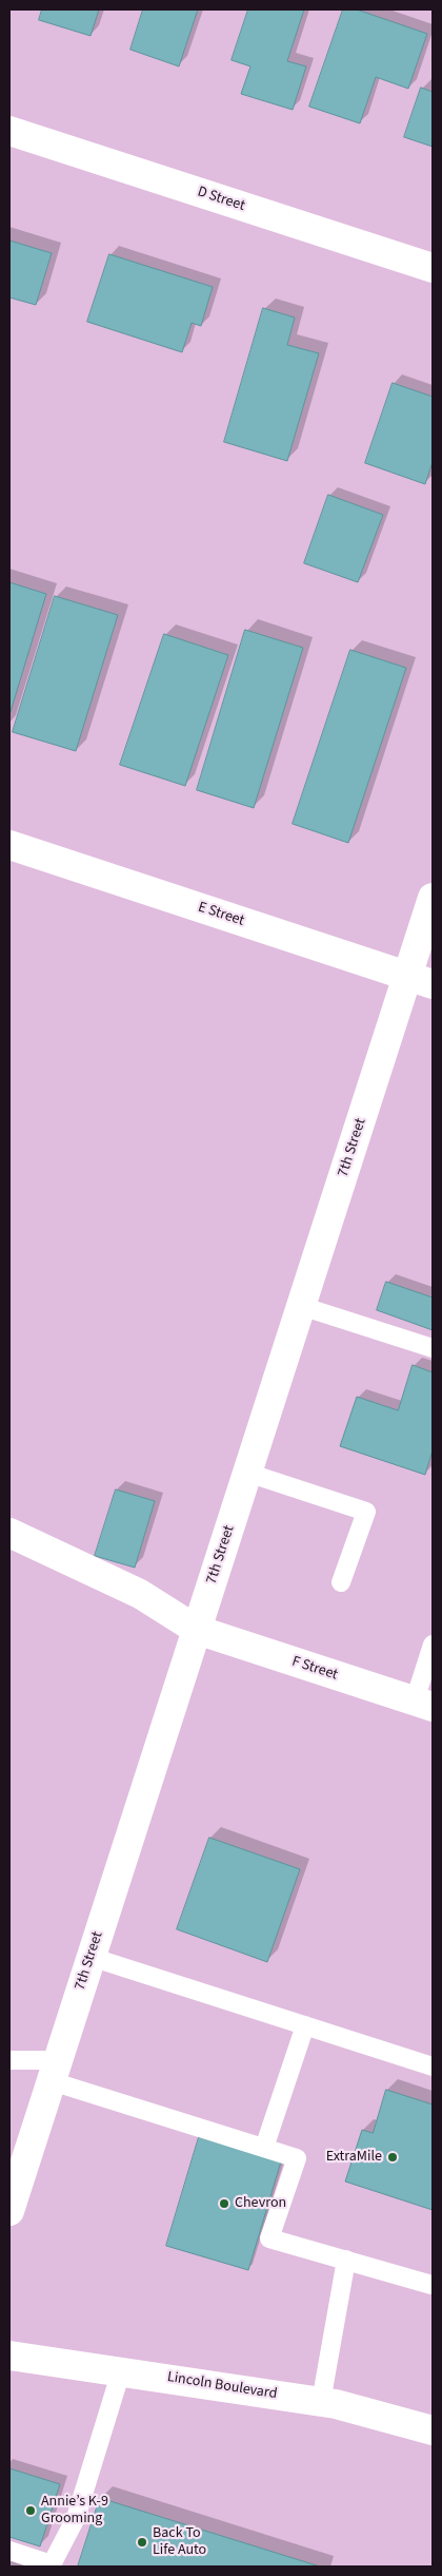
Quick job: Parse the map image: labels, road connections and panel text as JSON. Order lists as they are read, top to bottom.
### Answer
{
  "streets": {
    "street": [
      "D Street",
      "E Street",
      "7th Street",
      "F Street",
      "Lincoln Boulevard"
    ]
  },
  "crossings": [
    ["E Street", "7th Street"],
    ["7th Street", "F Street"]
  ],
  "places": [
    "ExtraMile",
    "Chevron",
    "Annie’s K-9 Grooming",
    "Back To Life Auto"
  ]
}
